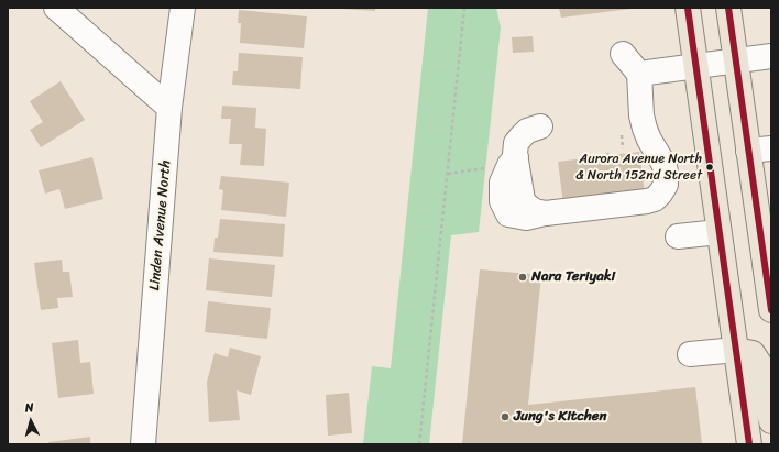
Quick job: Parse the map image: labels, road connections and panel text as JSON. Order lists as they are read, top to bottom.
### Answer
{
  "streets": {
    "street": ["Linden Avenue North"]
  },
  "places": ["Aurora Avenue North & North 152nd Street", "Nara Teriyaki", "Jung's Kitchen"],
  "north": "top"
}
